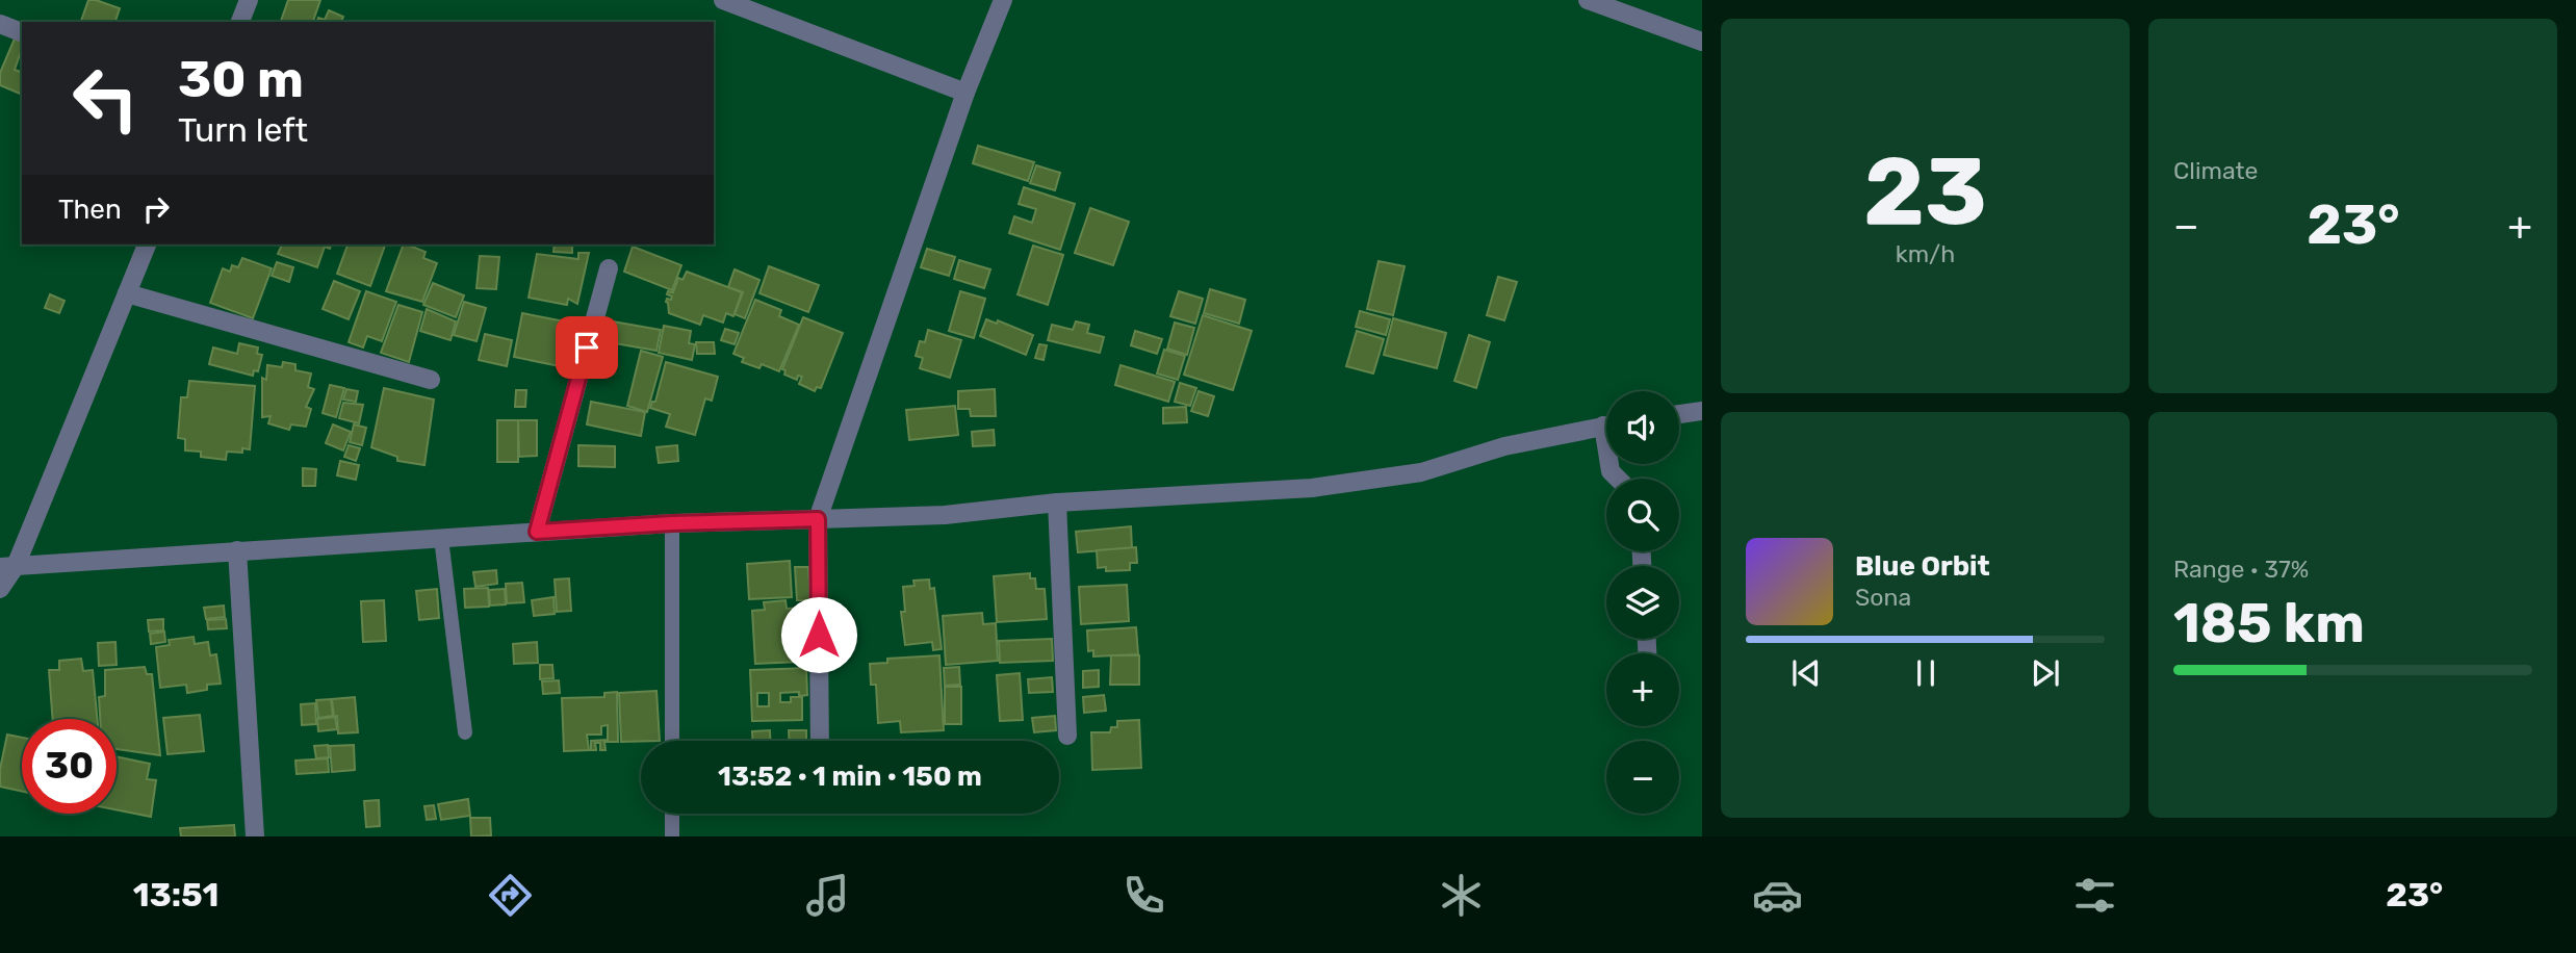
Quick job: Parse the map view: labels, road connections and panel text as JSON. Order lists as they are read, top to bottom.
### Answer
{
  "page": {
    "tile": [
      ["23", "km/h"],
      "Climate",
      ["Range · 37%", "185 km"]
    ],
    "turn": ["30 m", "Turn left"],
    "then": "Then",
    "heat": ["−", "23°", "+"],
    "map_buttons": ["+", "−"],
    "song": ["Blue Orbit", "Sona"],
    "limit": "30",
    "trip": "13:52 · 1 min · 150 m",
    "tabs": ["13:51", "23°"]
  }
}
